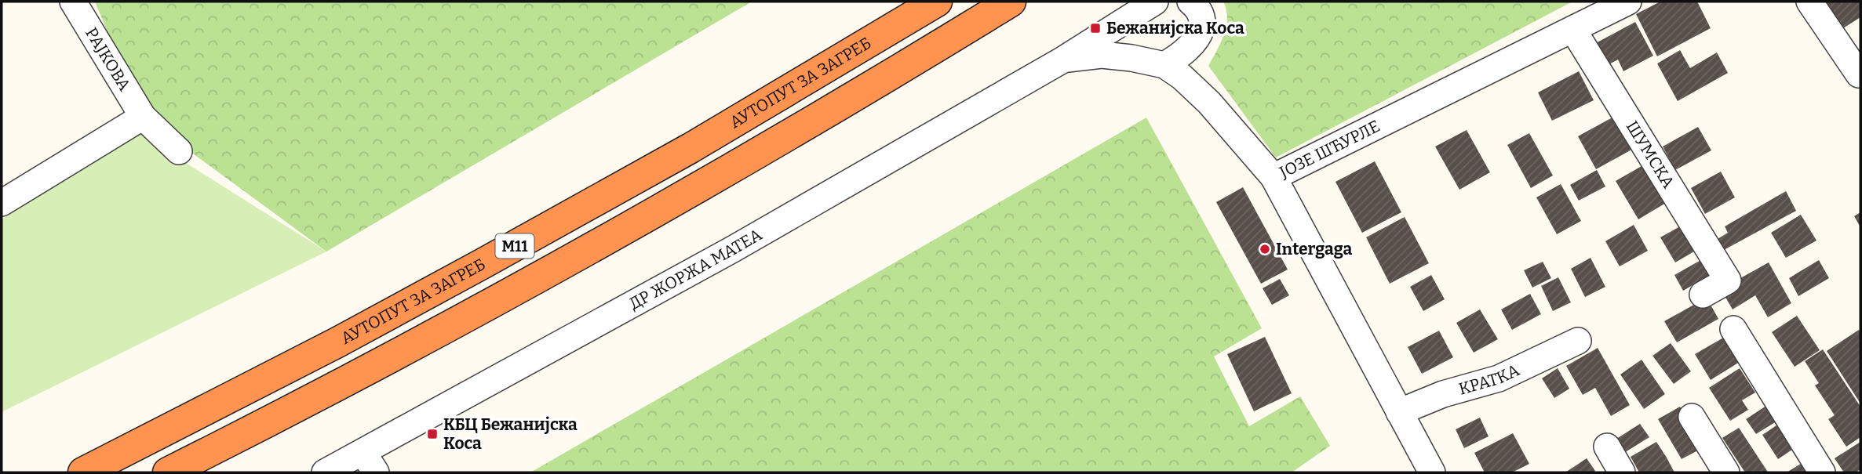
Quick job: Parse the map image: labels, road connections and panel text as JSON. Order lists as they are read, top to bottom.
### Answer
{
  "streets": {
    "highway": ["АУТОПУТ ЗА ЗАГРЕБ", "M11"],
    "street": [
      "РАЈКОВА",
      "ЈОЗЕ ШЋУРЛЕ",
      "ШУМСКА",
      "ДР ЖОРЖА МАТЕА",
      "КРАТКА"
    ]
  },
  "crossings": [
    ["ЈОЗЕ ШЋУРЛЕ", "ШУМСКА"],
    ["ЈОЗЕ ШЋУРЛЕ", "КРАТКА"]
  ],
  "places": {
    "transit": ["Бежанијска Коса", "КБЦ Бежанијска Коса"],
    "other": ["Intergaga"]
  }
}
